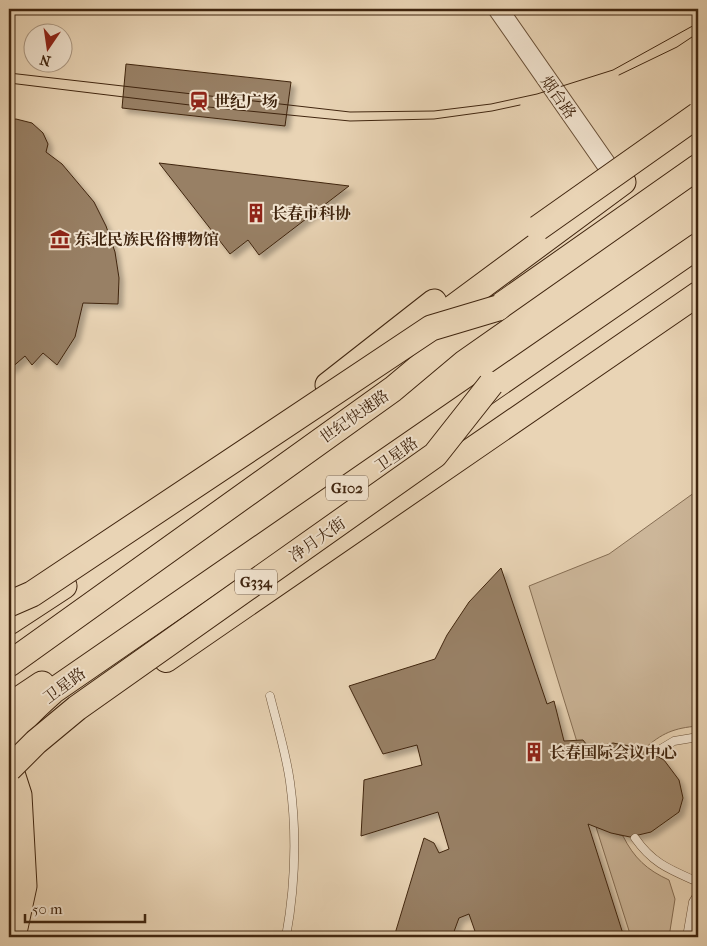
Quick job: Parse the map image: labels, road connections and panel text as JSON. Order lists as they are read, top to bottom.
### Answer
{
  "streets": {
    "highway": [
      "世纪快速路",
      "卫星路",
      "G102",
      "净月大街",
      "G334"
    ],
    "street": ["烟台路"]
  },
  "places": {
    "station": ["世纪广场"],
    "building": ["长春市科协", "长春国际会议中心"],
    "museum": ["东北民族民俗博物馆"]
  },
  "scale_bar": "50 m",
  "north": "bottom"
}
